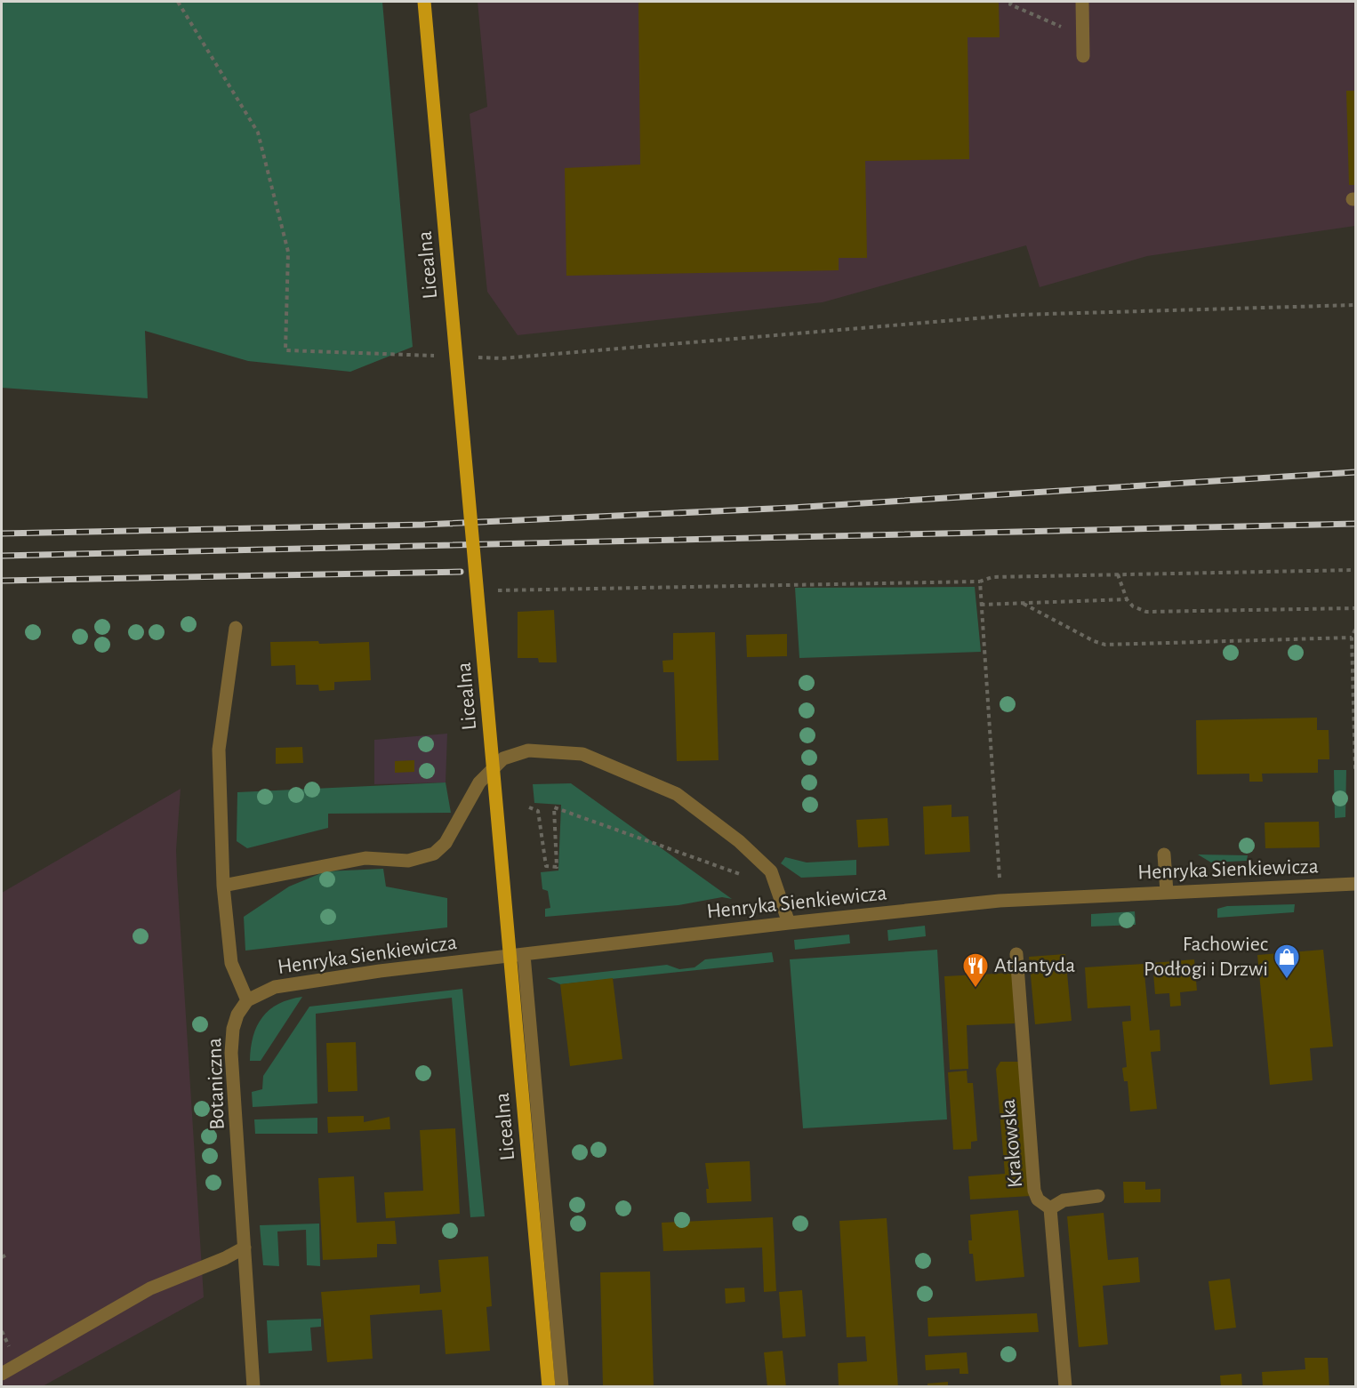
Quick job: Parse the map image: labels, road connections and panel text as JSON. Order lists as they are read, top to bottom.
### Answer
{
  "streets": {
    "main road": ["Licealna"],
    "street": ["Henryka Sienkiewicza", "Botaniczna", "Krakowska"]
  },
  "crossings": [
    ["Licealna", "Henryka Sienkiewicza"],
    ["Henryka Sienkiewicza", "Botaniczna"]
  ],
  "places": {
    "shop": ["Fachowiec Podłogi i Drzwi"],
    "restaurant": ["Atlantyda"]
  }
}
